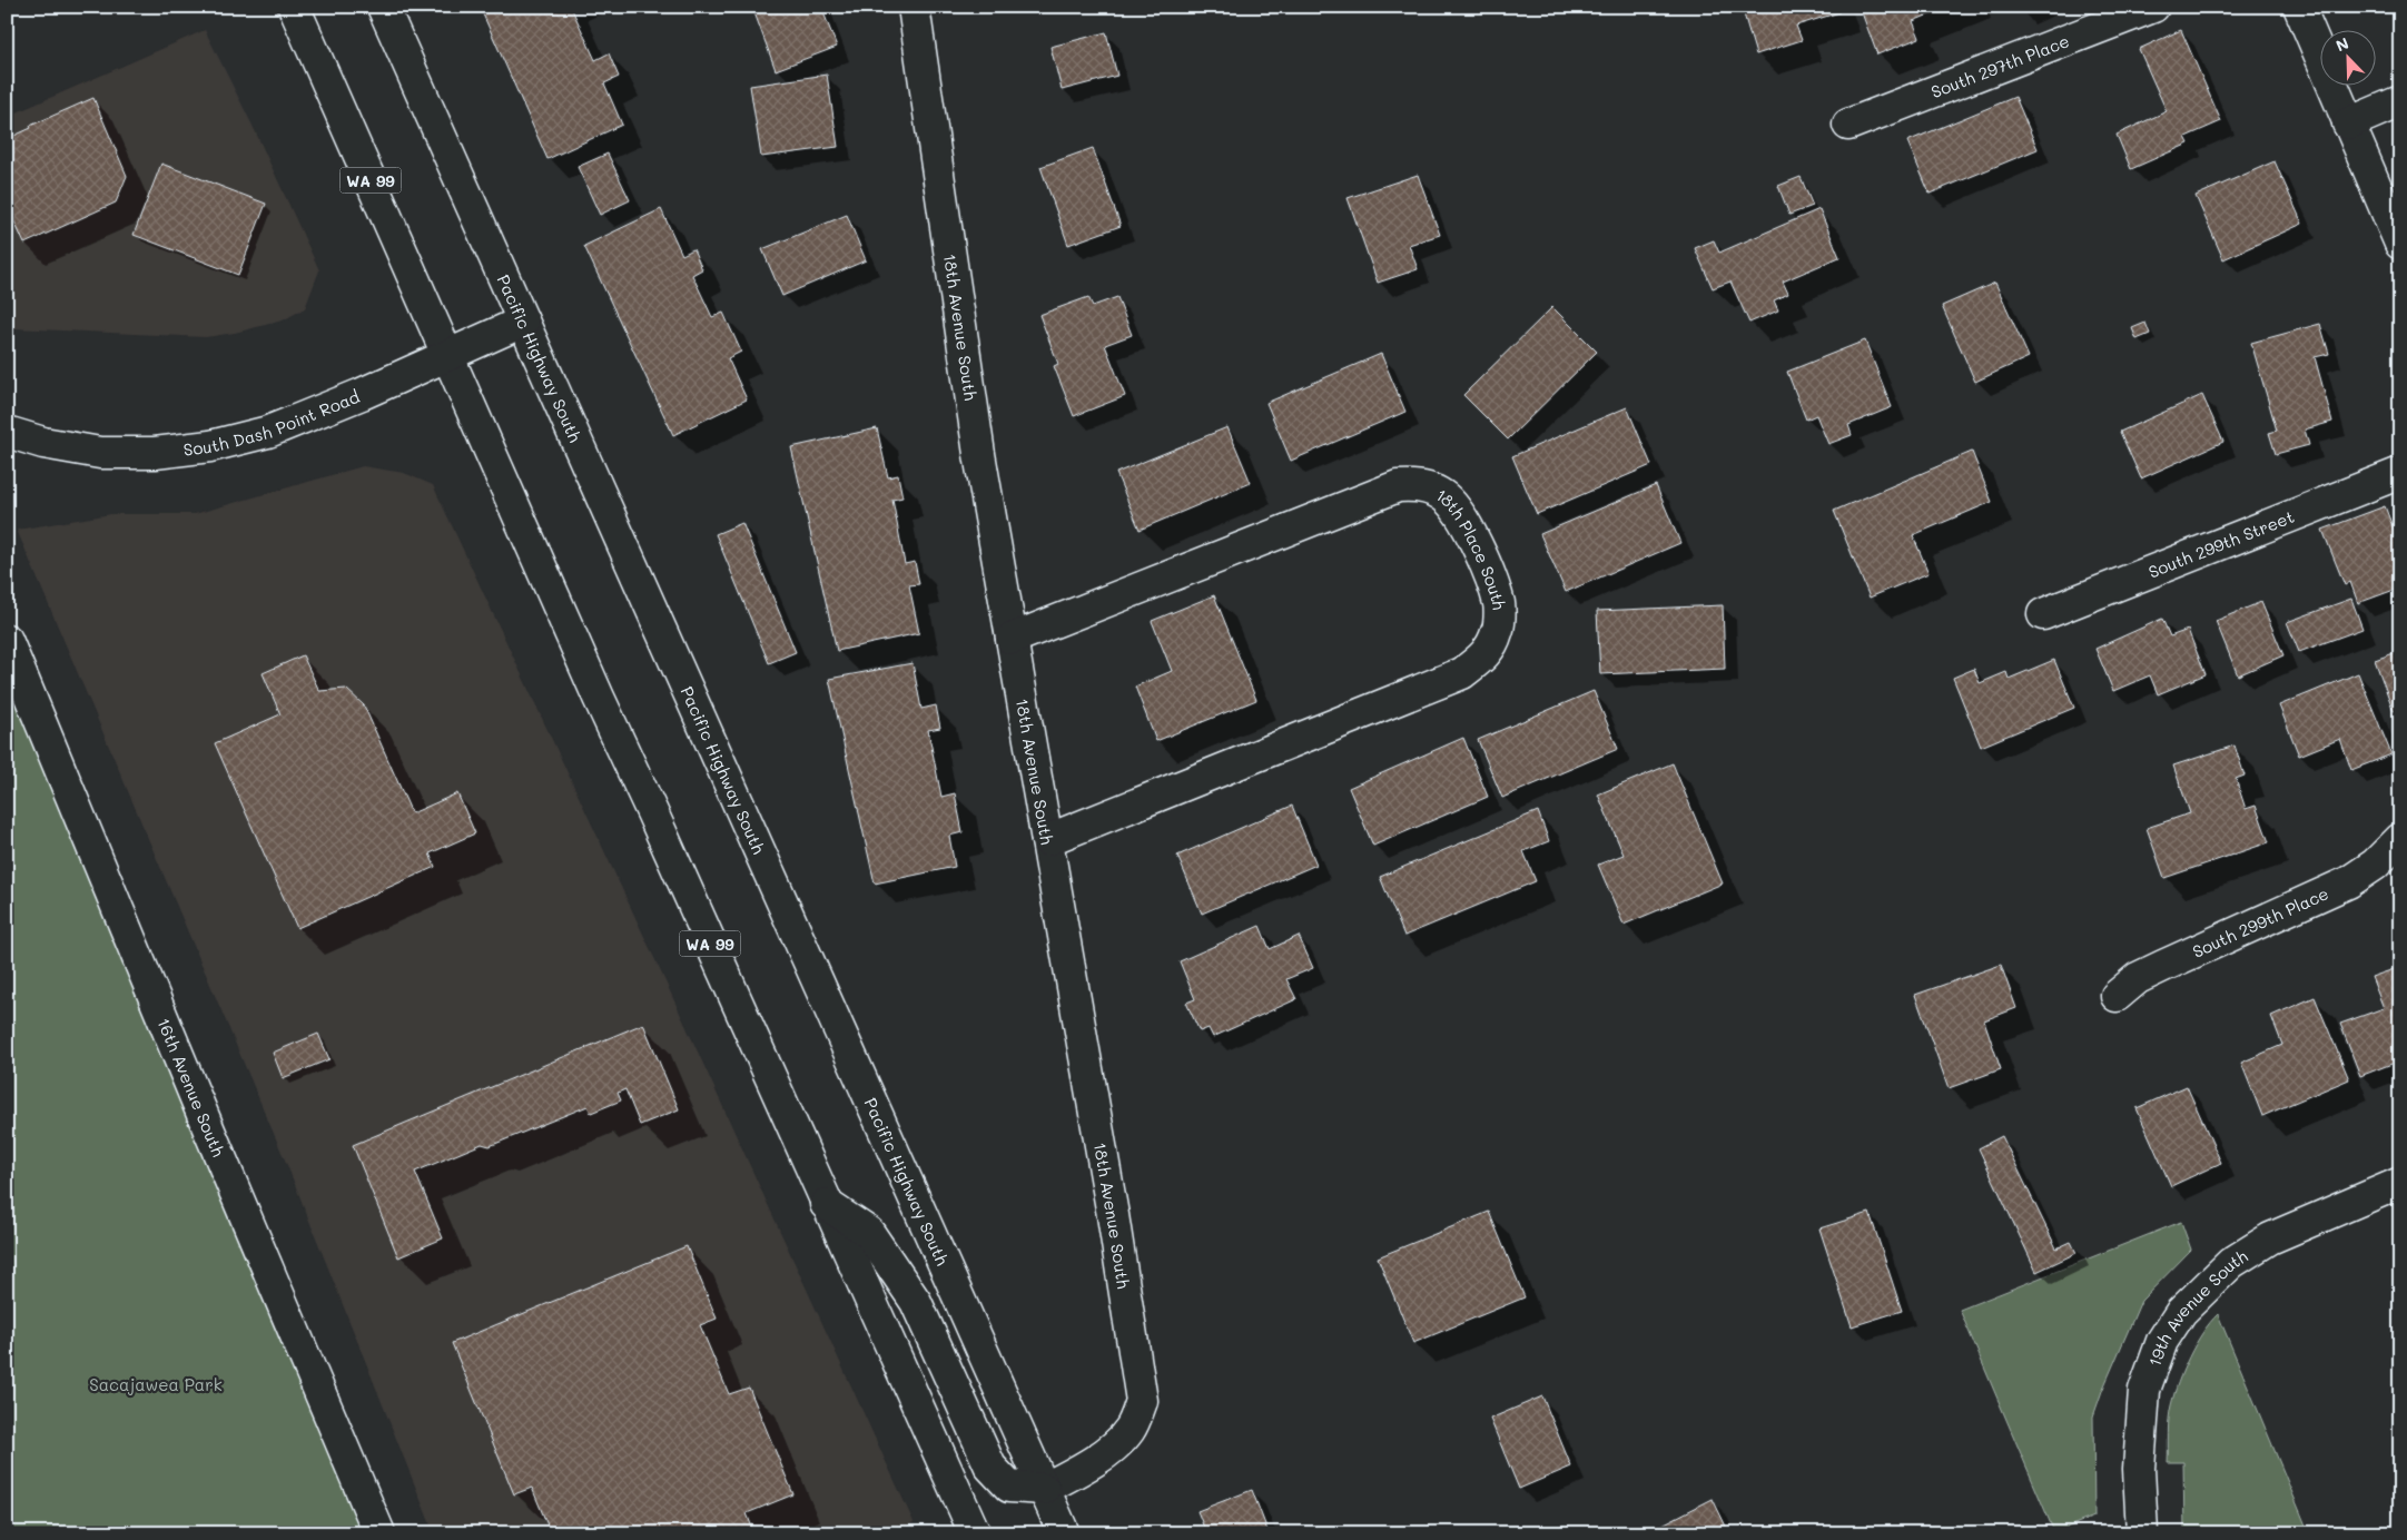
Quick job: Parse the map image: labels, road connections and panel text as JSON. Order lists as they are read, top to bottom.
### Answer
{
  "streets": {
    "street": [
      "South 297th Place",
      "WA 99",
      "18th Avenue South",
      "Pacific Highway South",
      "South Dash Point Road",
      "South 299th Street",
      "18th Place South",
      "South 299th Place",
      "16th Avenue South",
      "19th Avenue South"
    ]
  },
  "crossings": [
    ["WA 99", "South Dash Point Road"],
    ["18th Avenue South", "Pacific Highway South"],
    ["18th Avenue South", "18th Place South"],
    ["Pacific Highway South", "South Dash Point Road"]
  ],
  "parks": ["Sacajawea Park"],
  "north": "top left"
}
